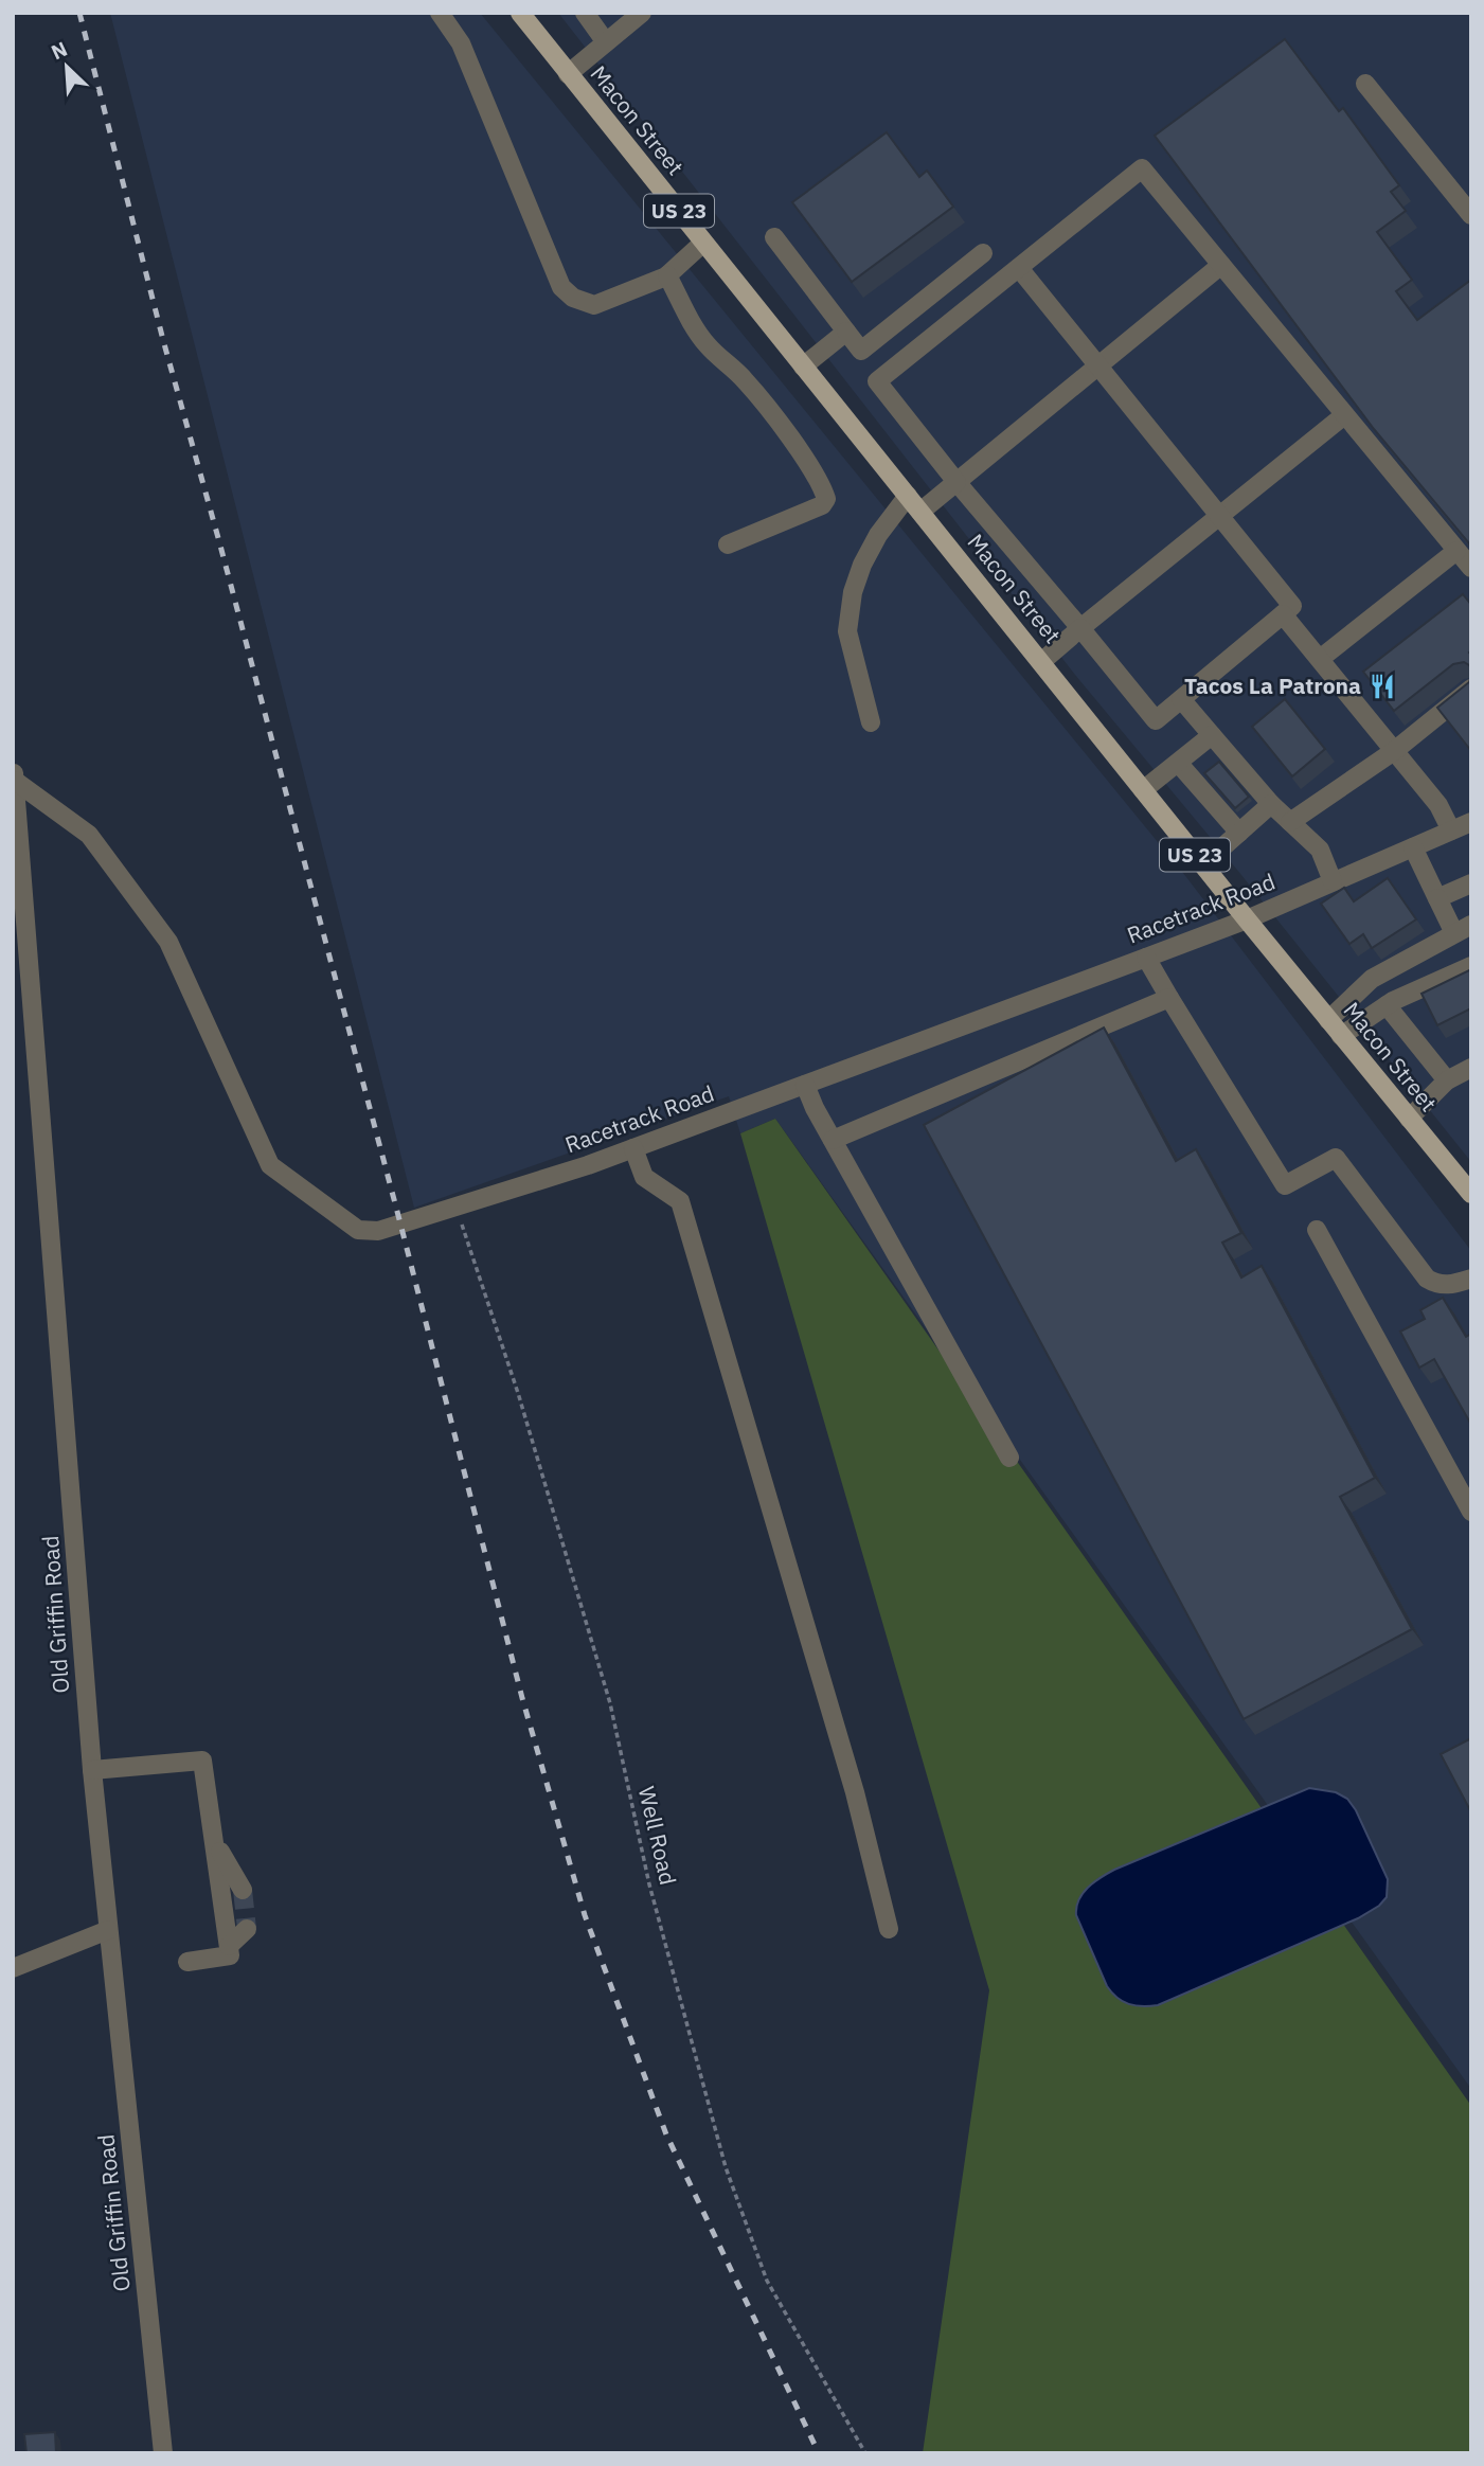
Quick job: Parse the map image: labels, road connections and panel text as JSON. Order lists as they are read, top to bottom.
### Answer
{
  "streets": {
    "main road": ["Macon Street", "US 23"],
    "street": ["Racetrack Road", "Old Griffin Road"],
    "path": ["Well Road"]
  },
  "crossings": [
    ["Macon Street", "Racetrack Road"],
    ["Racetrack Road", "Old Griffin Road"],
    ["Racetrack Road", "Well Road"]
  ],
  "places": {
    "restaurant": ["Tacos La Patrona"]
  },
  "north": "top left"
}
